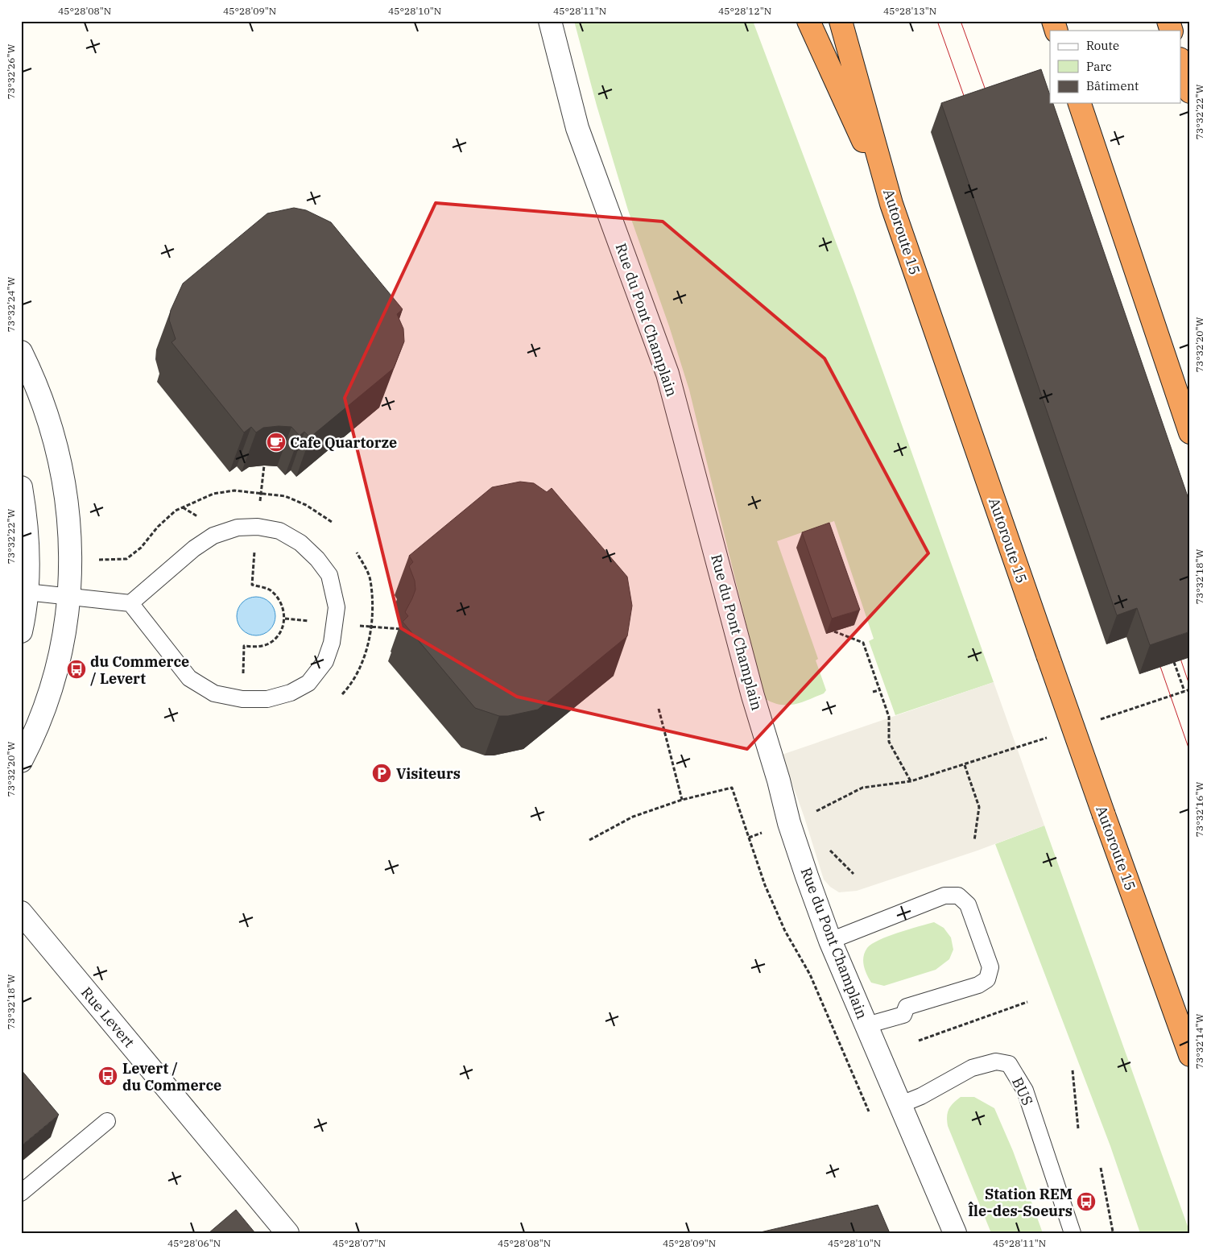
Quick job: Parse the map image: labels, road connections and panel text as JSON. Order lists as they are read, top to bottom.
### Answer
{
  "streets": {
    "highway": ["Autoroute 15"],
    "street": ["Rue du Pont Champlain", "Rue Levert"],
    "lane": ["BUS"]
  },
  "crossings": [
    ["Rue du Pont Champlain", "BUS"]
  ],
  "places": {
    "cafe": ["Cafe Quartorze"],
    "bus stop": ["du Commerce / Levert", "Levert / du Commerce", "Station REM Île-des-Soeurs"],
    "parking": ["Visiteurs"]
  },
  "legend": ["Route", "Parc", "Bâtiment"],
  "coordinates": [
    "45°28'08\"N",
    "45°28'09\"N",
    "45°28'10\"N",
    "45°28'11\"N",
    "45°28'12\"N",
    "45°28'13\"N",
    "73°32'26\"W",
    "73°32'22\"W",
    "73°32'24\"W",
    "73°32'20\"W",
    "73°32'18\"W",
    "73°32'16\"W",
    "73°32'14\"W",
    "45°28'06\"N",
    "45°28'07\"N"
  ]
}
